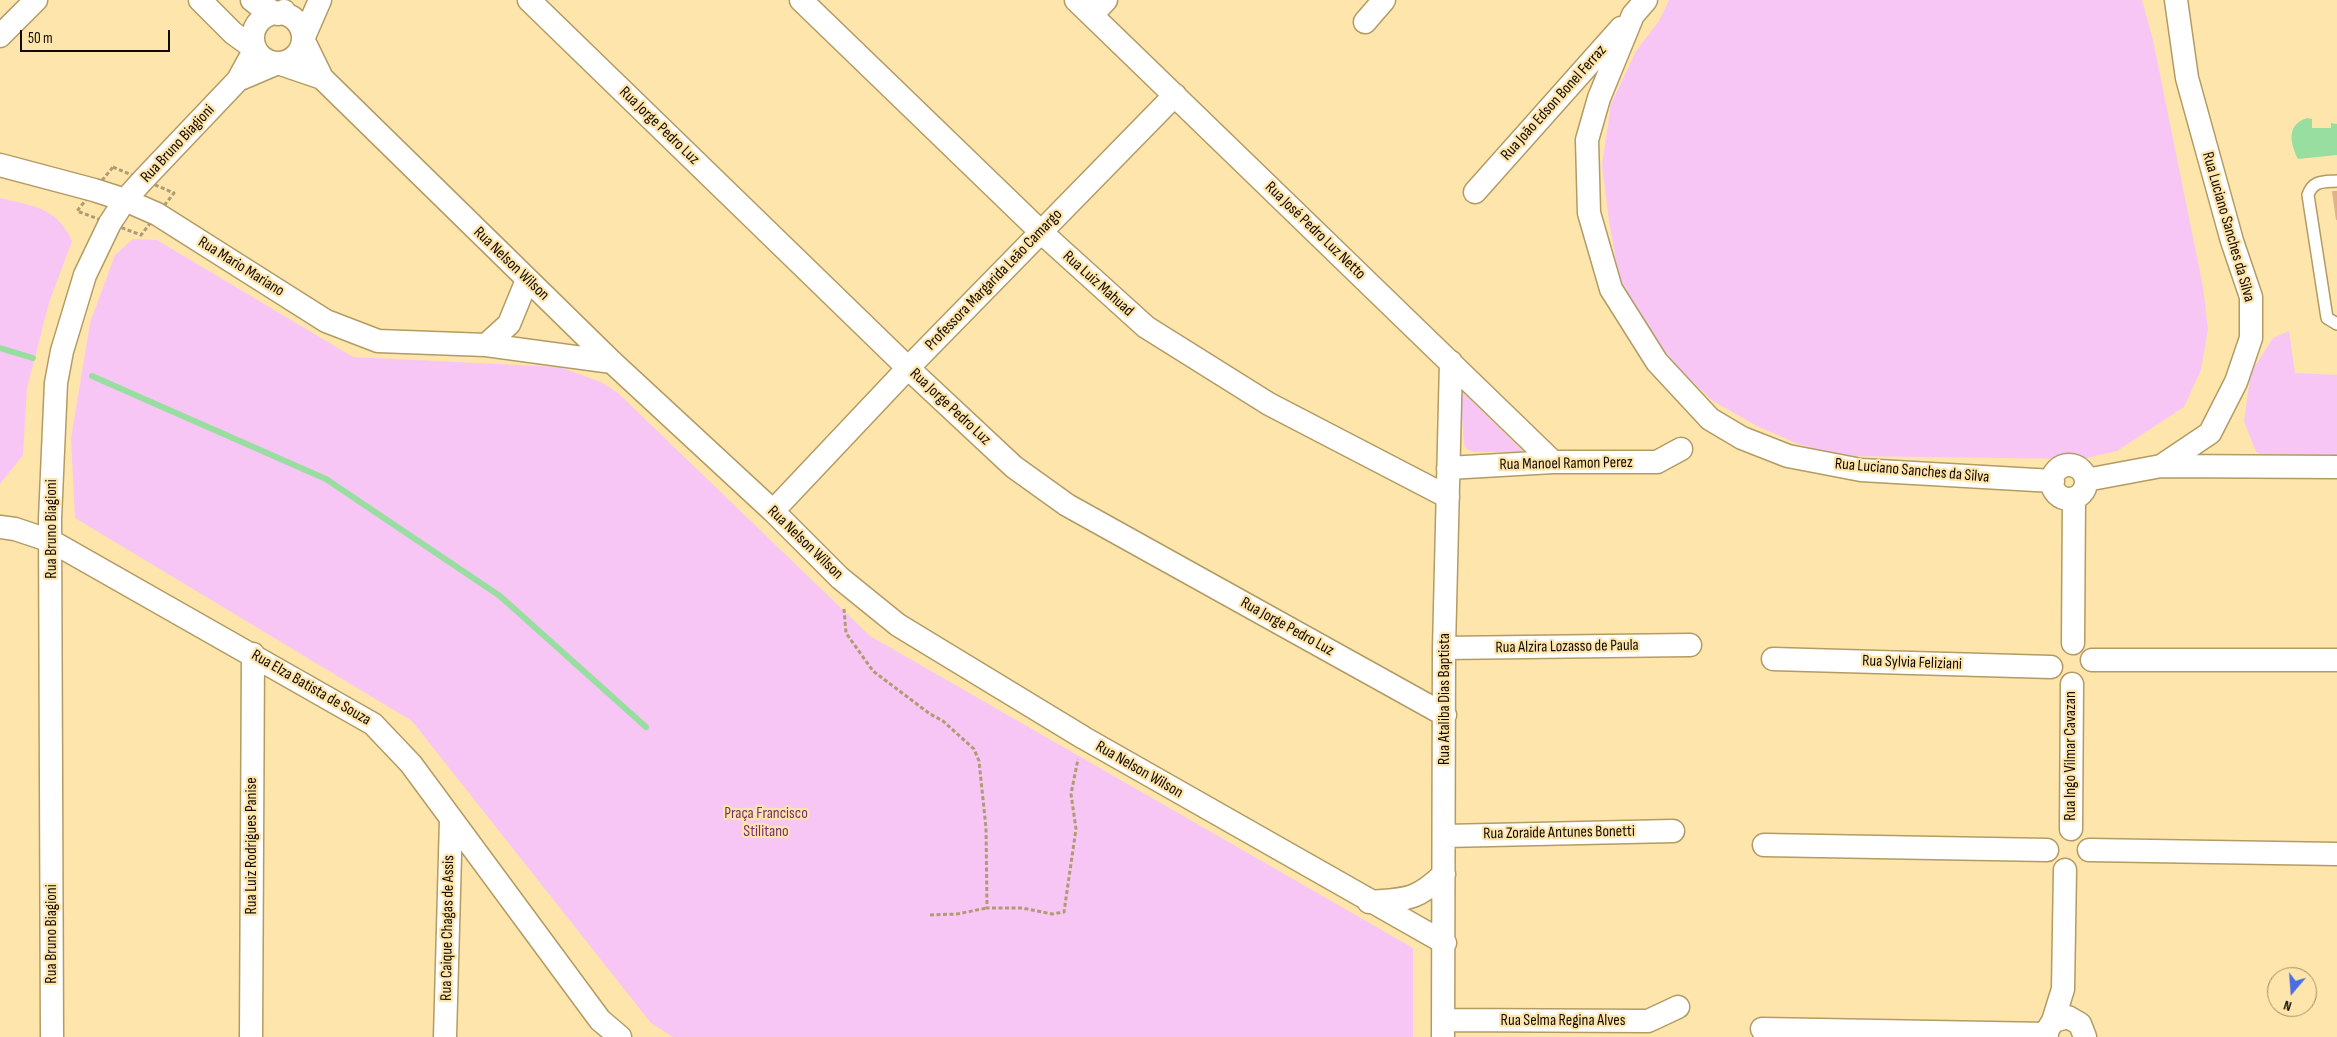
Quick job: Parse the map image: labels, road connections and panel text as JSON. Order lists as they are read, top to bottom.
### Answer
{
  "streets": {
    "street": [
      "Rua João Edson Bonel Ferraz",
      "Rua Jorge Pedro Luz",
      "Rua Bruno Biagioni",
      "Rua Luciano Sanches da Silva",
      "Rua José Pedro Luz Netto",
      "Rua Nelson Wilson",
      "Rua Mario Mariano",
      "Professora Margarida Leão Camargo",
      "Rua Luiz Mahuad",
      "Rua Manoel Ramon Perez",
      "Rua Alzira Lozasso de Paula",
      "Rua Sylvia Feliziani",
      "Rua Elza Batista de Souza",
      "Rua Ataliba Dias Baptista",
      "Rua Ingo Vilmar Cavazan",
      "Rua Zoraide Antunes Bonetti",
      "Rua Luiz Rodrigues Panise",
      "Rua Caique Chagas de Assis",
      "Rua Selma Regina Alves"
    ]
  },
  "crossings": [
    ["Rua João Edson Bonel Ferraz", "Rua Luciano Sanches da Silva"],
    ["Rua Jorge Pedro Luz", "Professora Margarida Leão Camargo"],
    ["Rua Jorge Pedro Luz", "Rua Ataliba Dias Baptista"],
    ["Rua Bruno Biagioni", "Rua Nelson Wilson"],
    ["Rua Bruno Biagioni", "Rua Mario Mariano"],
    ["Rua Bruno Biagioni", "Rua Elza Batista de Souza"],
    ["Rua José Pedro Luz Netto", "Professora Margarida Leão Camargo"],
    ["Rua José Pedro Luz Netto", "Rua Manoel Ramon Perez"],
    ["Rua José Pedro Luz Netto", "Rua Ataliba Dias Baptista"],
    ["Rua Nelson Wilson", "Rua Mario Mariano"],
    ["Rua Nelson Wilson", "Professora Margarida Leão Camargo"],
    ["Rua Nelson Wilson", "Rua Ataliba Dias Baptista"],
    ["Professora Margarida Leão Camargo", "Rua Luiz Mahuad"],
    ["Rua Luiz Mahuad", "Rua Ataliba Dias Baptista"],
    ["Rua Manoel Ramon Perez", "Rua Ataliba Dias Baptista"],
    ["Rua Alzira Lozasso de Paula", "Rua Ataliba Dias Baptista"],
    ["Rua Sylvia Feliziani", "Rua Ingo Vilmar Cavazan"],
    ["Rua Elza Batista de Souza", "Rua Luiz Rodrigues Panise"],
    ["Rua Elza Batista de Souza", "Rua Caique Chagas de Assis"],
    ["Rua Ataliba Dias Baptista", "Rua Zoraide Antunes Bonetti"],
    ["Rua Ataliba Dias Baptista", "Rua Selma Regina Alves"]
  ],
  "parks": ["Praça Francisco Stilitano"],
  "scale_bar": "50 m",
  "north": "bottom"
}
